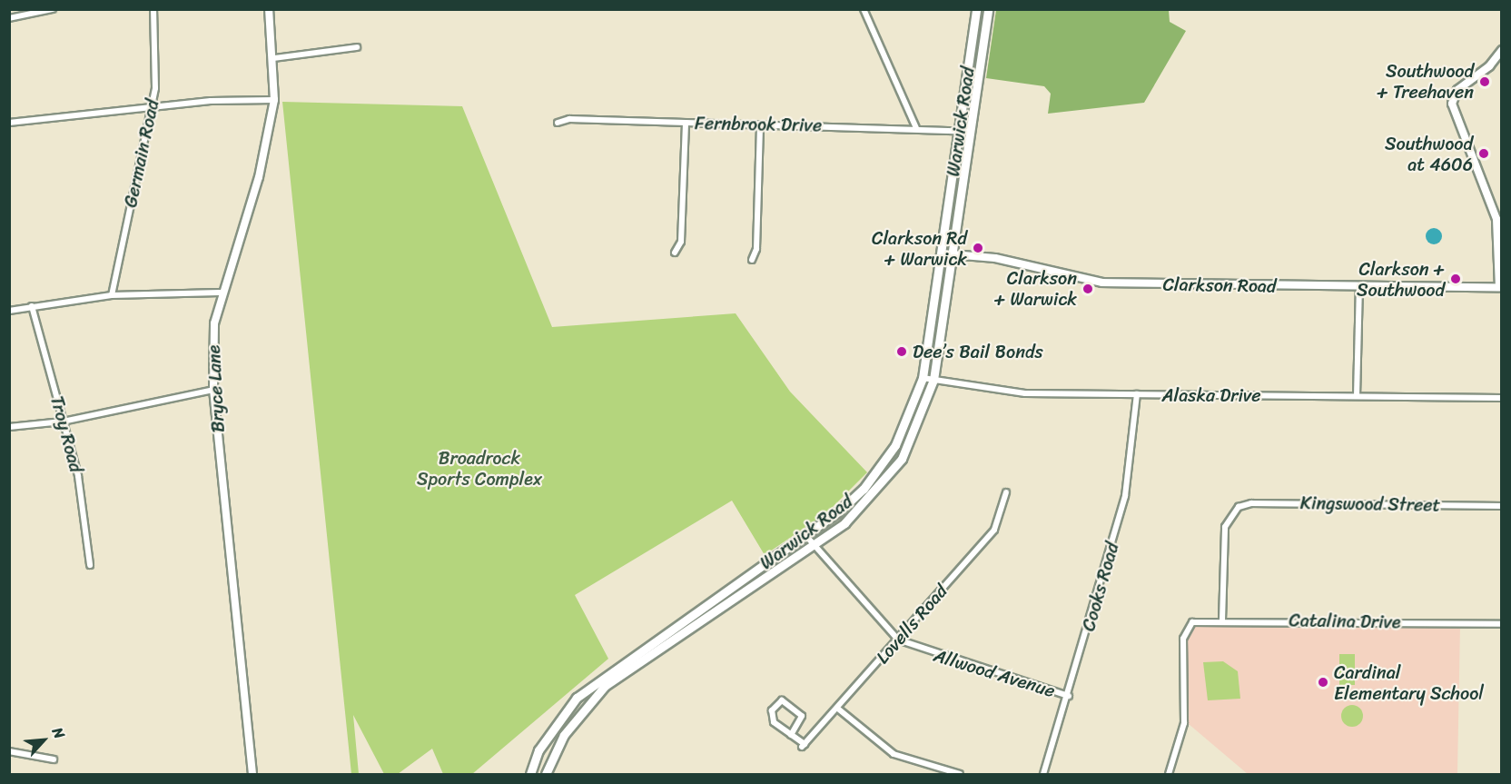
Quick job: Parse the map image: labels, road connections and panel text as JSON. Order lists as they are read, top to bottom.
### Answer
{
  "streets": {
    "main road": ["Warwick Road"],
    "street": [
      "Fernbrook Drive",
      "Germain Road",
      "Clarkson Road",
      "Bryce Lane",
      "Alaska Drive",
      "Troy Road",
      "Kingswood Street",
      "Cooks Road",
      "Catalina Drive",
      "Lovells Road",
      "Allwood Avenue"
    ]
  },
  "crossings": [
    ["Warwick Road", "Fernbrook Drive"],
    ["Warwick Road", "Clarkson Road"],
    ["Warwick Road", "Alaska Drive"],
    ["Alaska Drive", "Cooks Road"],
    ["Kingswood Street", "Catalina Drive"],
    ["Cooks Road", "Allwood Avenue"],
    ["Lovells Road", "Allwood Avenue"]
  ],
  "parks": ["Broadrock Sports Complex"],
  "places": [
    "Southwood + Treehaven",
    "Southwood at 4606",
    "Clarkson Rd + Warwick",
    "Clarkson + Southwood",
    "Clarkson + Warwick",
    "Dee’s Bail Bonds",
    "Cardinal Elementary School"
  ],
  "north": "top right"
}
